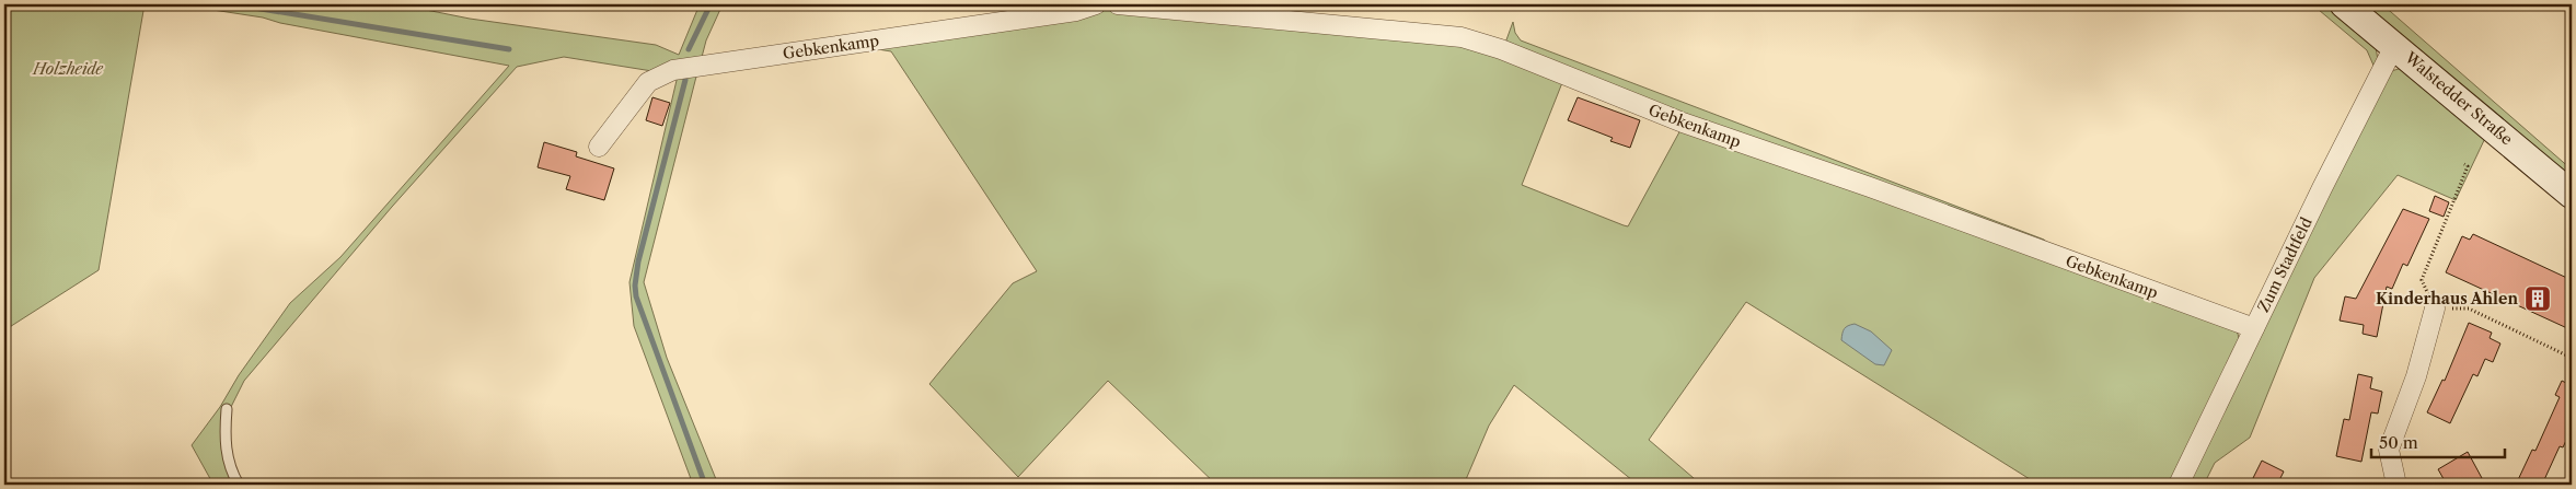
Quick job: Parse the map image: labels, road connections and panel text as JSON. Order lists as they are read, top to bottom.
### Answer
{
  "streets": {
    "main road": ["Walstedder Straße"],
    "street": ["Gebkenkamp", "Zum Stadtfeld"]
  },
  "crossings": [
    ["Gebkenkamp", "Zum Stadtfeld"],
    ["Walstedder Straße", "Zum Stadtfeld"]
  ],
  "parks": ["Holzheide"],
  "places": {
    "building": ["Kinderhaus Ahlen"]
  },
  "scale_bar": "50 m"
}
